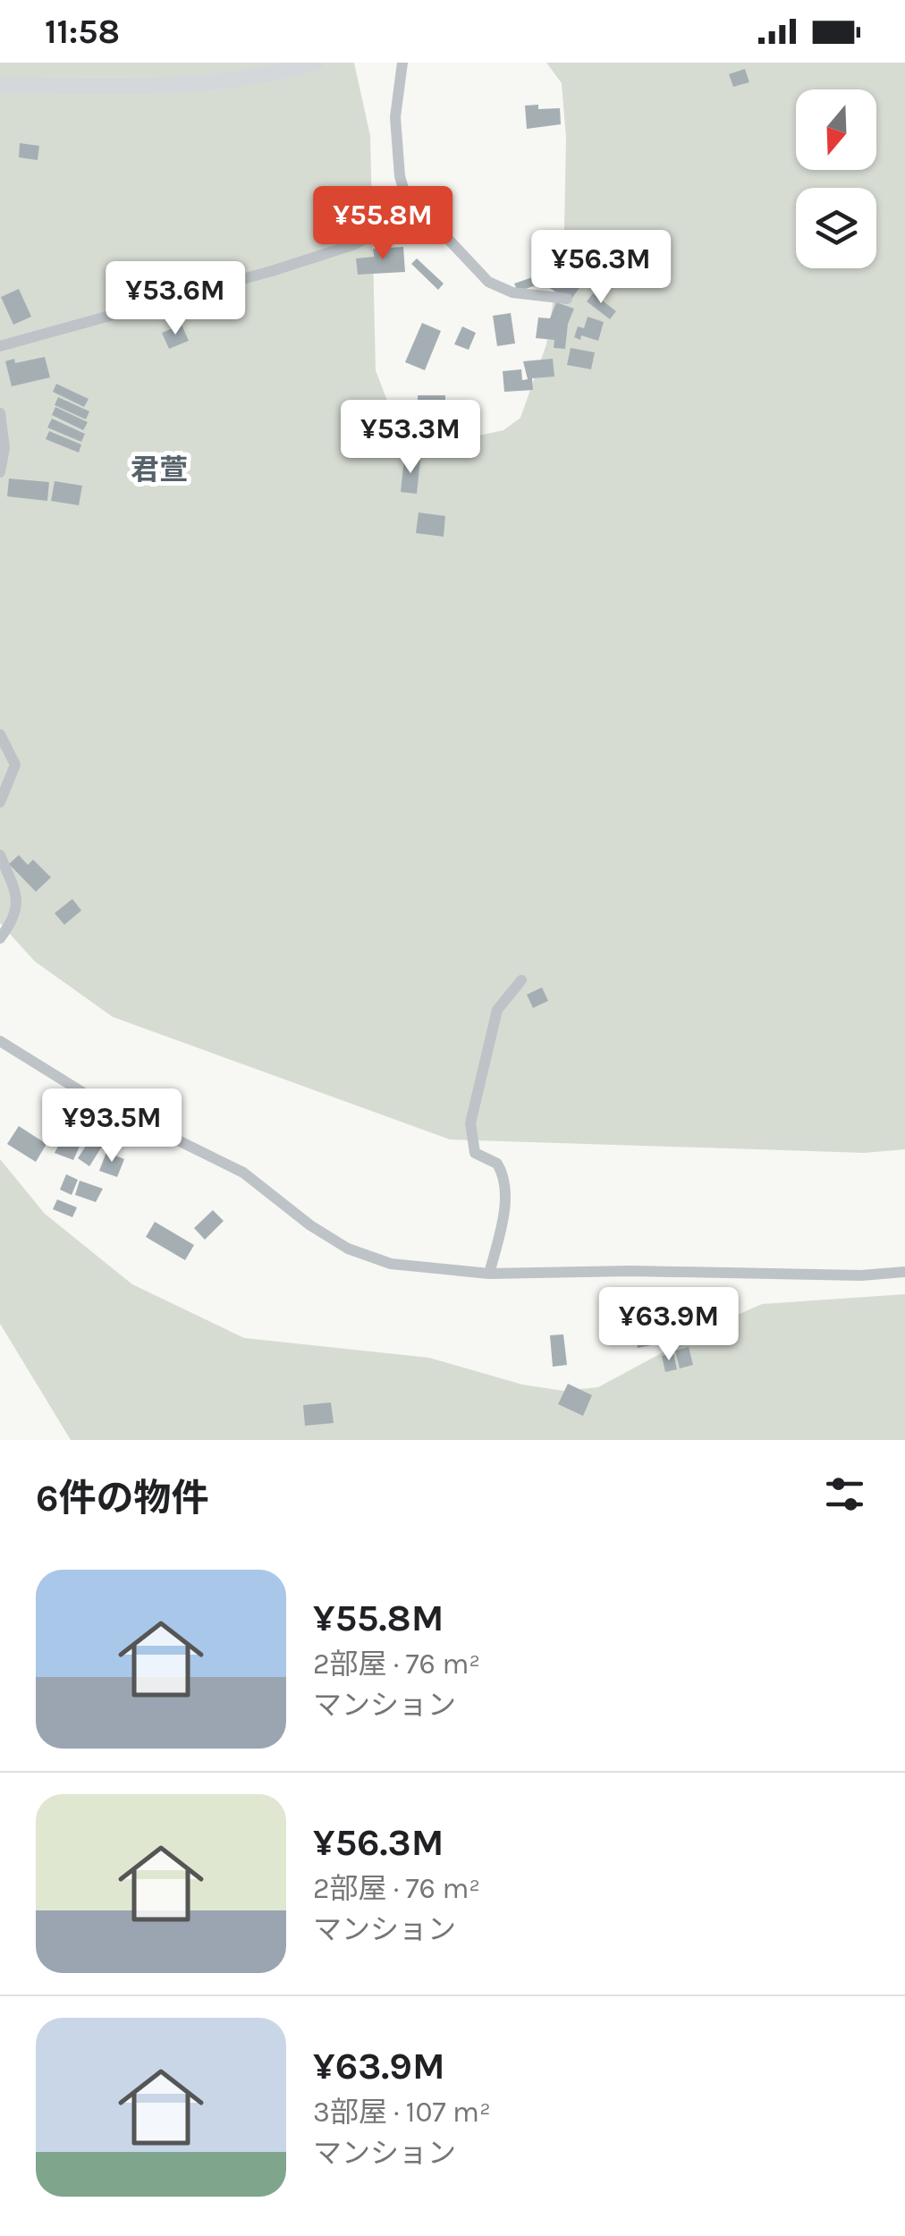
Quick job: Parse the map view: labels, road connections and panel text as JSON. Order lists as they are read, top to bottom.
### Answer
{
  "districts": ["君萱"],
  "north": "bottom",
  "page": {
    "status": "11:58",
    "price": [
      "¥55.8M",
      "¥56.3M",
      "¥53.6M",
      "¥53.3M",
      "¥93.5M",
      "¥63.9M"
    ],
    "heading": "6件の物件",
    "list": [
      {
        "name": "¥55.8M",
        "note": "2部屋 · 76 m² · マンション"
      },
      {
        "name": "¥56.3M",
        "note": "2部屋 · 76 m² · マンション"
      },
      {
        "name": "¥63.9M",
        "note": "3部屋 · 107 m² · マンション"
      }
    ]
  }
}
